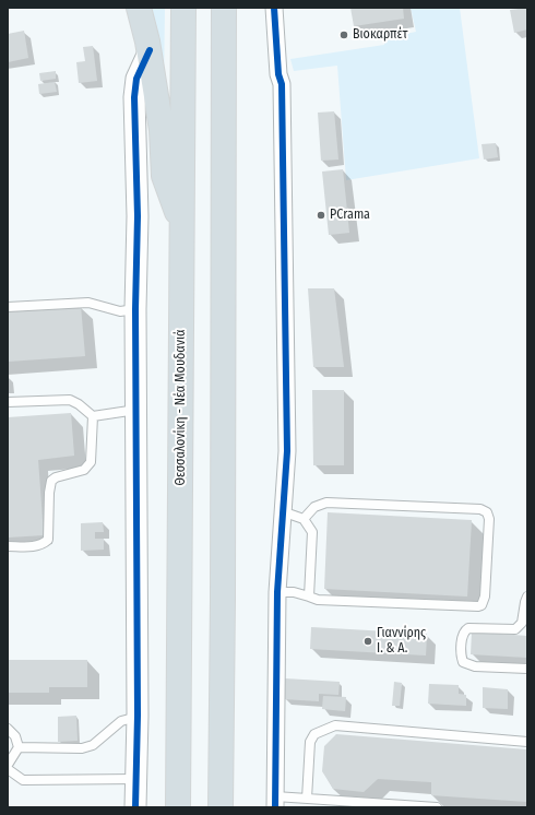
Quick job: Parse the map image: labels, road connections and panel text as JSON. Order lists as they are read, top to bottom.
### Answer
{
  "streets": {
    "highway": ["Θεσσαλονίκη - Νέα Μουδανιά"]
  },
  "places": ["Βιοκαρπέτ", "PCrama", "Γιαννίρης Ι. & Α."]
}
